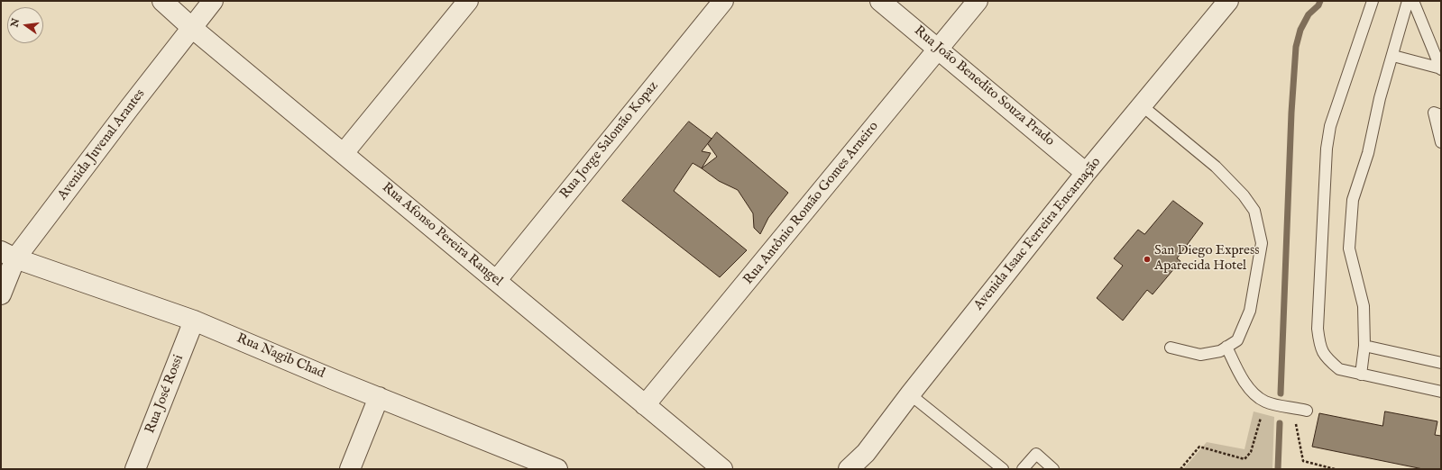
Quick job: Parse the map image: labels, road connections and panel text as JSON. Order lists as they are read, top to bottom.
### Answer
{
  "streets": {
    "street": [
      "Rua João Benedito Souza Prado",
      "Rua Jorge Salomão Kopaz",
      "Avenida Juvenal Arantes",
      "Rua Antônio Romão Gomes Arneiro",
      "Avenida Isaac Ferreira Encarnação",
      "Rua Afonso Pereira Rangel",
      "Rua Nagib Chad",
      "Rua José Rossi"
    ]
  },
  "crossings": [
    ["Rua João Benedito Souza Prado", "Rua Antônio Romão Gomes Arneiro"],
    ["Rua João Benedito Souza Prado", "Avenida Isaac Ferreira Encarnação"],
    ["Rua Jorge Salomão Kopaz", "Rua Afonso Pereira Rangel"],
    ["Avenida Juvenal Arantes", "Rua Afonso Pereira Rangel"],
    ["Avenida Juvenal Arantes", "Rua Nagib Chad"],
    ["Rua Antônio Romão Gomes Arneiro", "Rua Afonso Pereira Rangel"],
    ["Rua Nagib Chad", "Rua José Rossi"]
  ],
  "places": ["San Diego Express Aparecida Hotel"],
  "north": "left"
}
